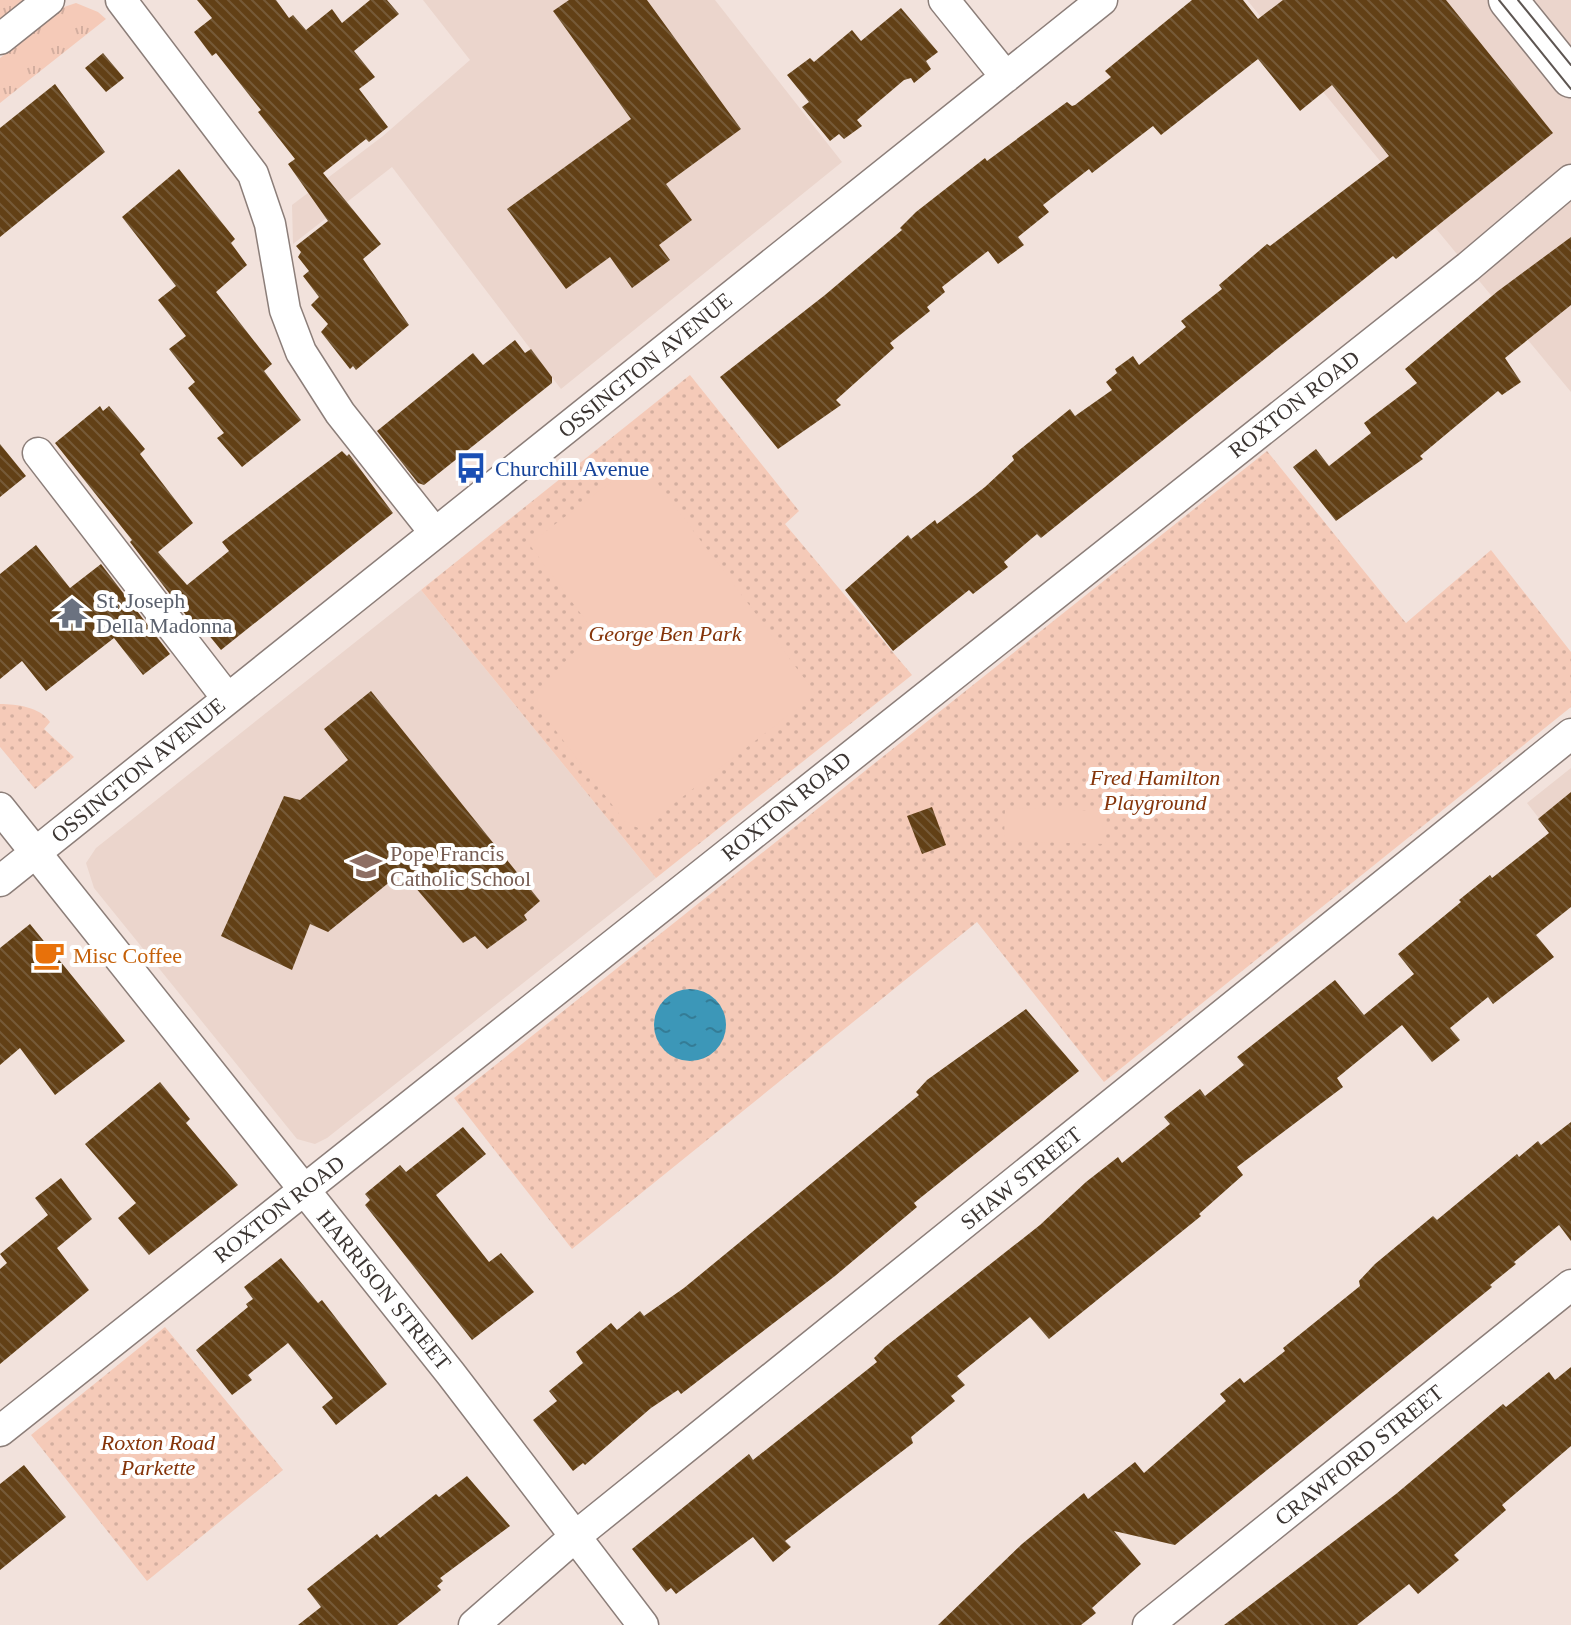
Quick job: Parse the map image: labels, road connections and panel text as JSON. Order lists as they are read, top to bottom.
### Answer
{
  "streets": {
    "street": [
      "OSSINGTON AVENUE",
      "ROXTON ROAD",
      "SHAW STREET",
      "HARRISON STREET",
      "CRAWFORD STREET"
    ]
  },
  "crossings": [
    ["OSSINGTON AVENUE", "HARRISON STREET"],
    ["ROXTON ROAD", "HARRISON STREET"],
    ["SHAW STREET", "HARRISON STREET"]
  ],
  "parks": ["George Ben Park", "Fred Hamilton Playground", "Roxton Road Parkette"],
  "places": {
    "bus stop": ["Churchill Avenue"],
    "temple": ["St. Joseph Della Madonna"],
    "school or university": ["Pope Francis Catholic School"],
    "cafe": ["Misc Coffee"]
  }
}
